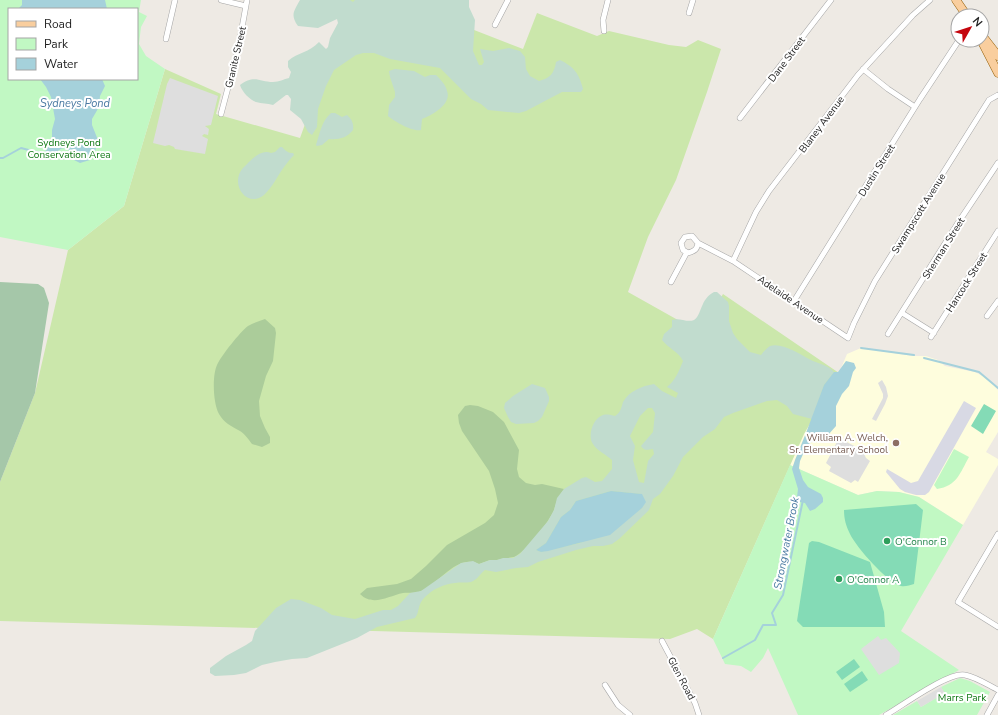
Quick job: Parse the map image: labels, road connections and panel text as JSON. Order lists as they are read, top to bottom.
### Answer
{
  "streets": {
    "street": [
      "Granite Street",
      "Dane Street",
      "Blaney Avenue",
      "Dustin Street",
      "Swampscott Avenue",
      "Sherman Street",
      "Hancock Street",
      "Adelaide Avenue",
      "Glen Road"
    ]
  },
  "crossings": [
    ["Blaney Avenue", "Adelaide Avenue"],
    ["Dustin Street", "Adelaide Avenue"],
    ["Swampscott Avenue", "Adelaide Avenue"],
    ["Sherman Street", "Hancock Street"]
  ],
  "water": ["Sydneys Pond", "Strongwater Brook"],
  "parks": ["Sydneys Pond Conservation Area", "Marrs Park"],
  "places": ["William A. Welch, Sr. Elementary School", "O'Connor B", "O'Connor A"],
  "legend": ["Road", "Park", "Water"],
  "north": "top right"
}
